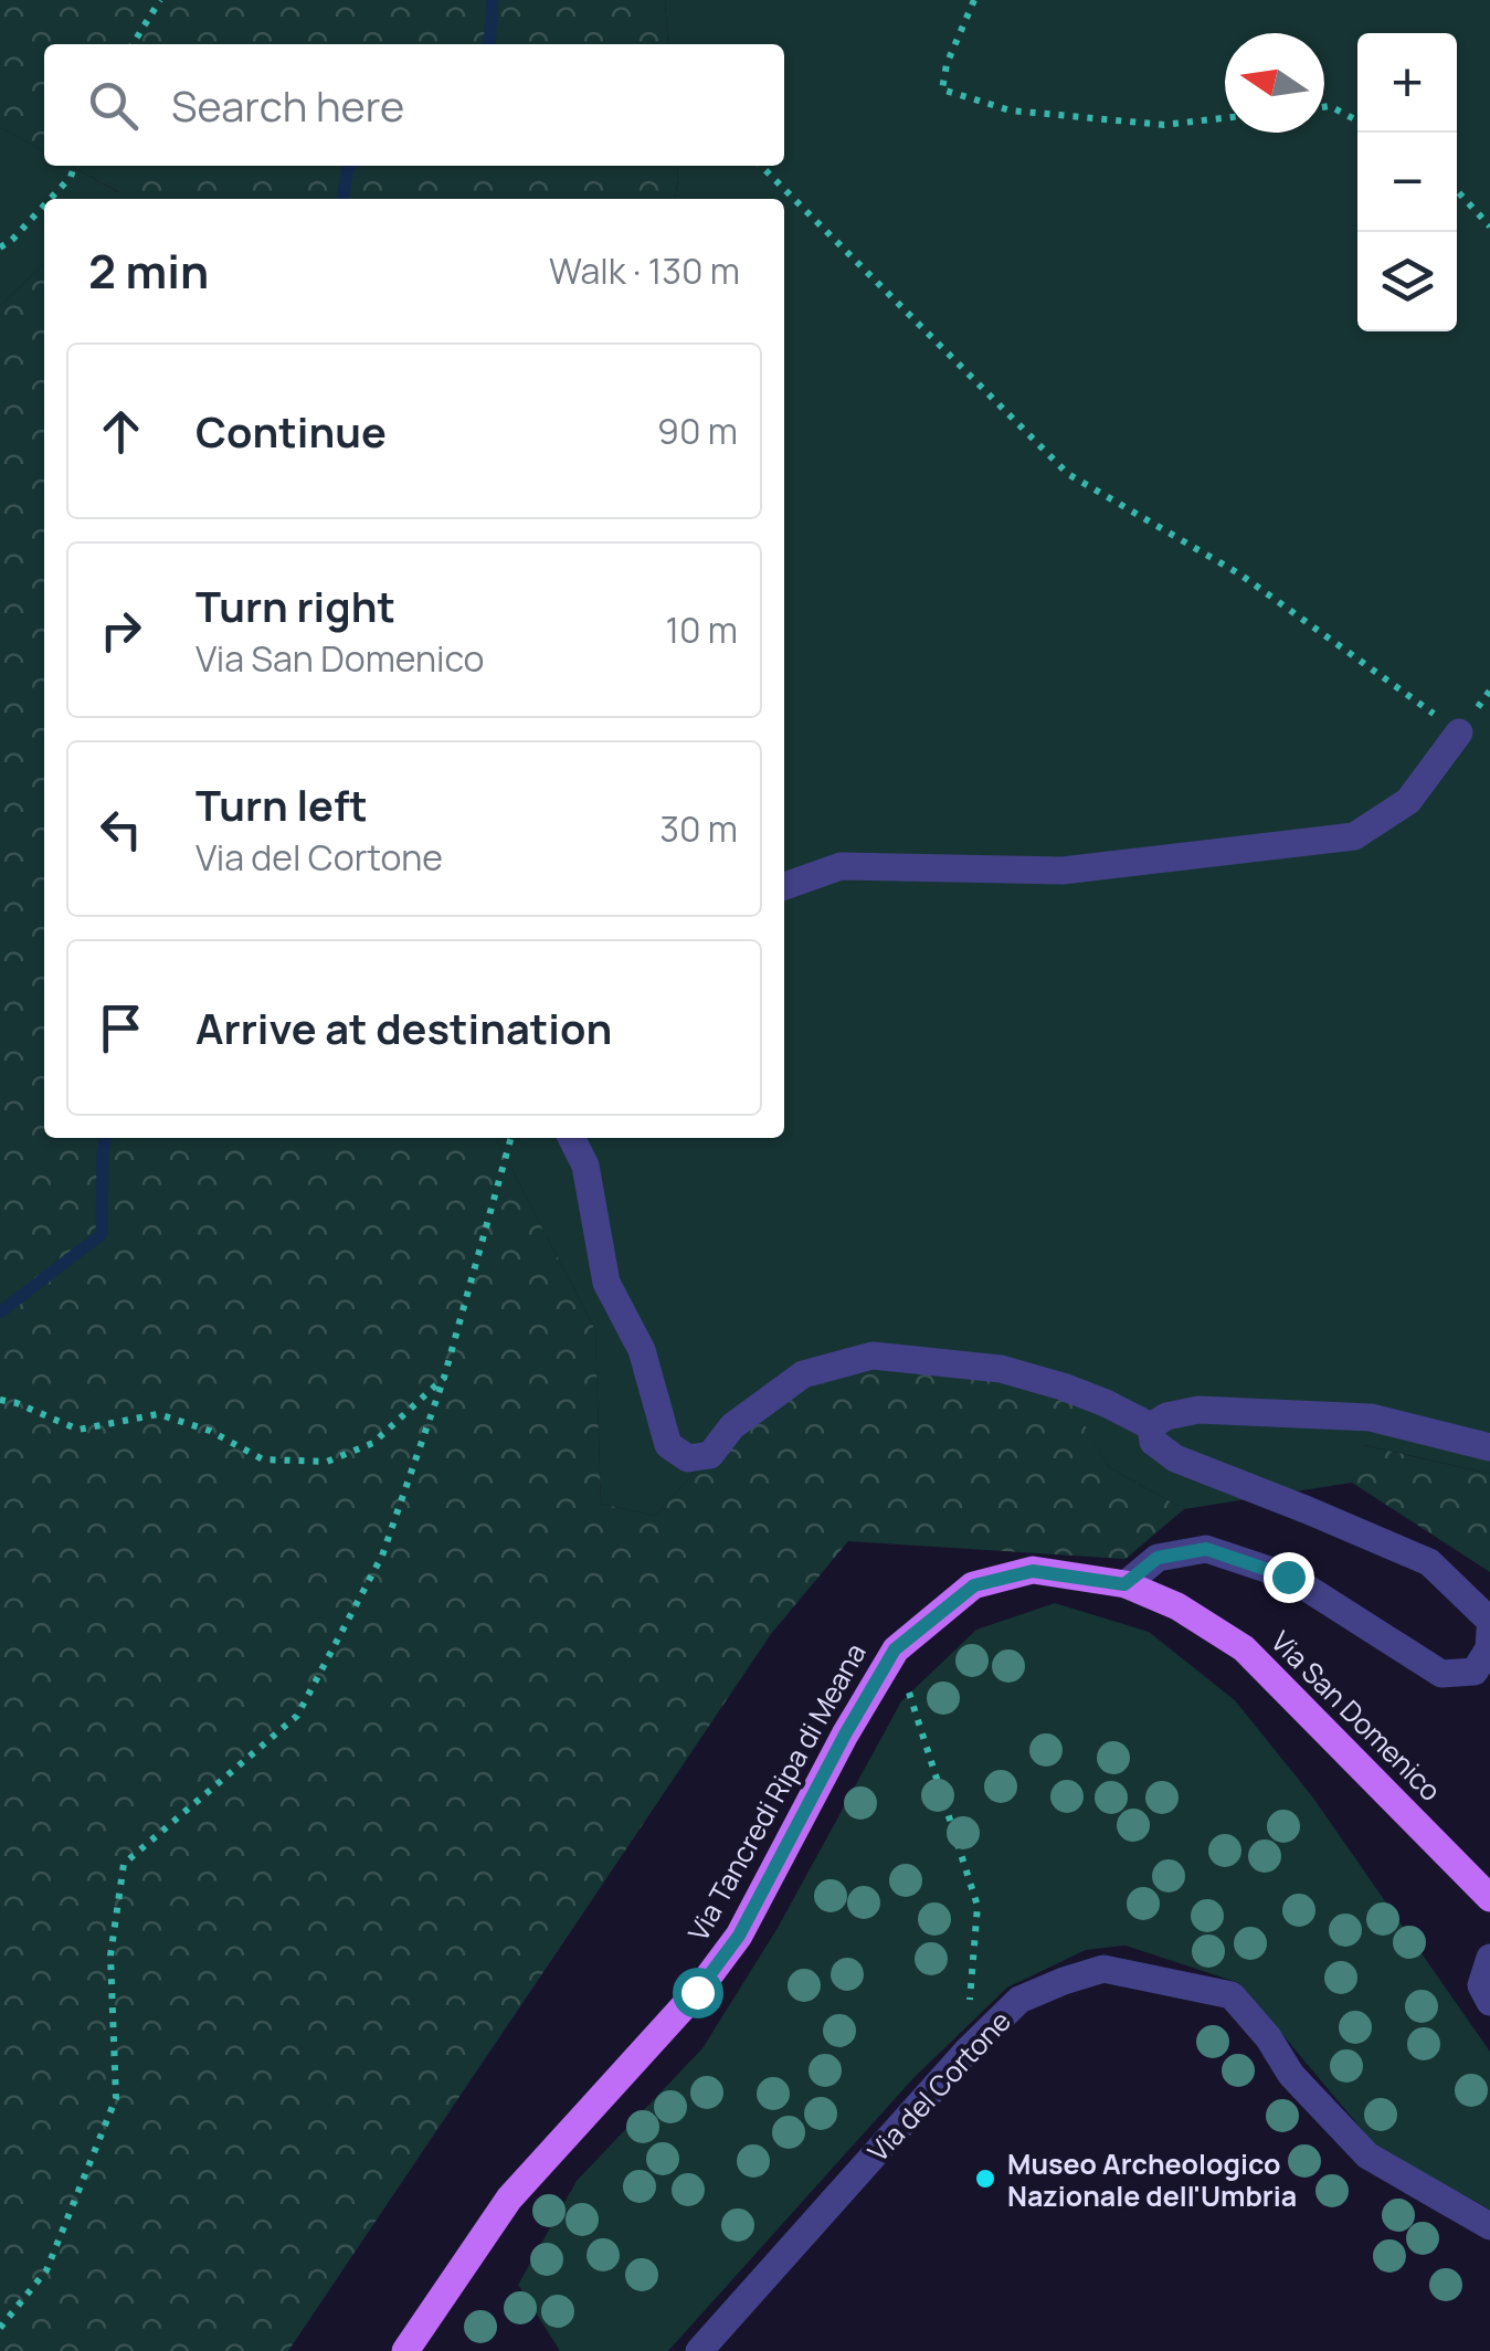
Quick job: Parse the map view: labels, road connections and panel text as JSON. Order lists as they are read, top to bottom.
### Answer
{
  "streets": {
    "main road": ["Via San Domenico", "Via Tancredi Ripa di Meana"],
    "street": ["Via del Cortone"]
  },
  "crossings": [
    ["Via San Domenico", "Via Tancredi Ripa di Meana"]
  ],
  "places": ["Museo Archeologico Nazionale dell'Umbria"],
  "north": "left",
  "page": {
    "map_buttons": ["+", "−"],
    "search": "Search here",
    "heading": ["2 min", "Walk · 130 m"],
    "list": [
      ["Continue", "90 m"],
      ["Turn right", "Via San Domenico", "10 m"],
      ["Turn left", "Via del Cortone", "30 m"],
      "Arrive at destination"
    ]
  }
}
